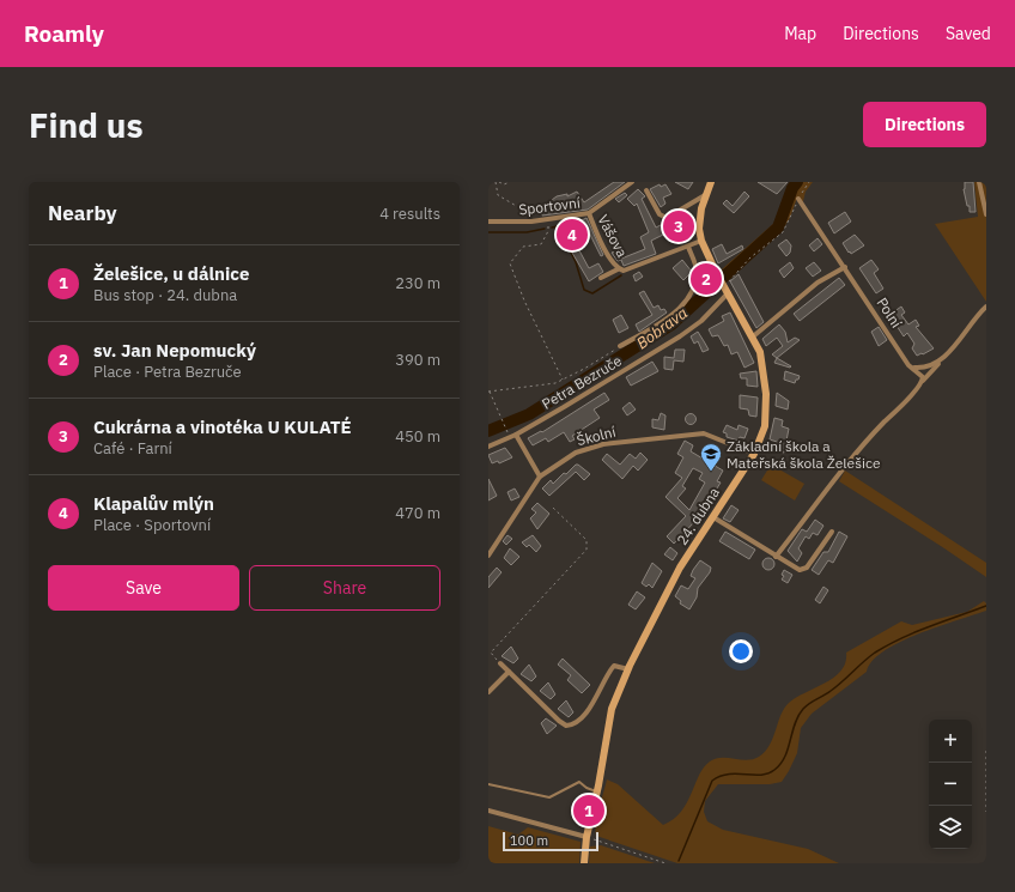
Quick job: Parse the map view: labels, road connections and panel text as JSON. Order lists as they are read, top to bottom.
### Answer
{
  "streets": {
    "main road": ["24. dubna"],
    "street": [
      "Sportovní",
      "Vášova",
      "Polní",
      "Petra Bezruče",
      "Školní"
    ]
  },
  "crossings": [
    ["Sportovní", "Vášova"],
    ["Vášova", "Petra Bezruče"],
    ["Vášova", "24. dubna"],
    ["Petra Bezruče", "24. dubna"],
    ["Školní", "24. dubna"]
  ],
  "water": ["Bobrava"],
  "places": {
    "school or university": ["Základní škola a Mateřská škola Želešice"]
  },
  "scale_bar": "100 m",
  "page": {
    "header": "Roamly",
    "nav": ["Map", "Directions", "Saved"],
    "buttons": [
      "Directions",
      ["Save", "Share"]
    ],
    "title": "Find us",
    "heading": ["Nearby", "4 results"],
    "pins": [
      "3",
      "4",
      "2",
      "1"
    ],
    "list": [
      {
        "mark": "1",
        "name": "Želešice, u dálnice",
        "note": "Bus stop · 24. dubna",
        "value": "230 m"
      },
      {
        "mark": "2",
        "name": "sv. Jan Nepomucký",
        "note": "Place · Petra Bezruče",
        "value": "390 m"
      },
      {
        "mark": "3",
        "name": "Cukrárna a vinotéka U KULATÉ",
        "note": "Café · Farní",
        "value": "450 m"
      },
      {
        "mark": "4",
        "name": "Klapalův mlýn",
        "note": "Place · Sportovní",
        "value": "470 m"
      }
    ],
    "map_buttons": ["+", "−"],
    "scale": "100 m"
  }
}
